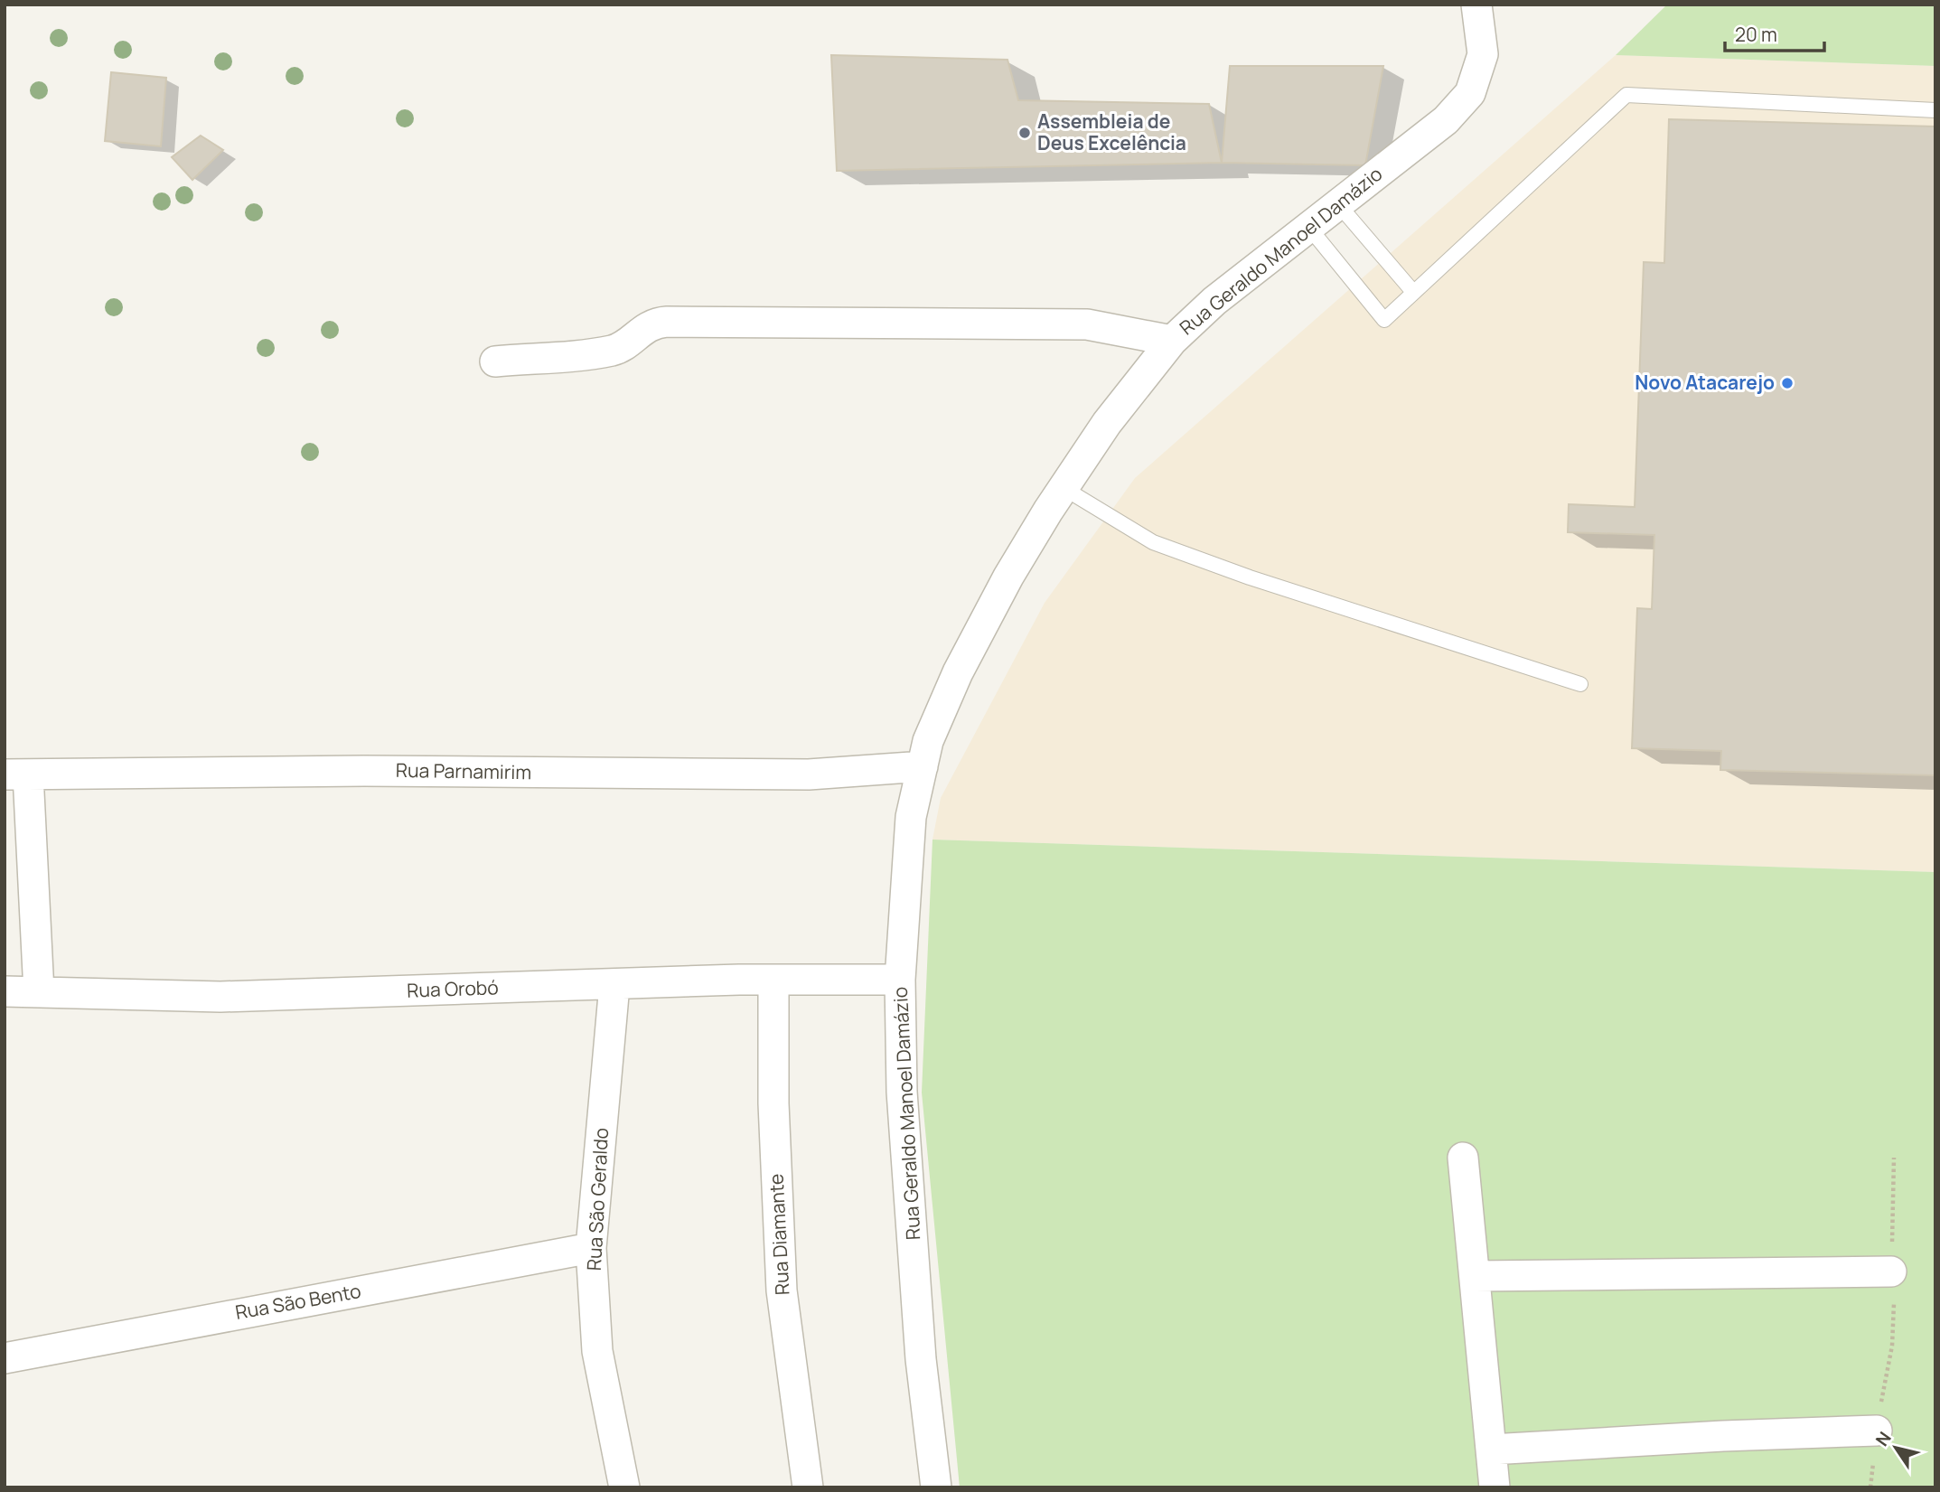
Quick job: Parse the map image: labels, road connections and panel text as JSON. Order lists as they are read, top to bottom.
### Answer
{
  "streets": {
    "street": [
      "Rua Geraldo Manoel Damázio",
      "Rua Parnamirim",
      "Rua Orobó",
      "Rua São Geraldo",
      "Rua Diamante",
      "Rua São Bento"
    ]
  },
  "crossings": [
    ["Rua Geraldo Manoel Damázio", "Rua Parnamirim"],
    ["Rua Geraldo Manoel Damázio", "Rua Orobó"],
    ["Rua Orobó", "Rua São Geraldo"],
    ["Rua Orobó", "Rua Diamante"],
    ["Rua São Geraldo", "Rua São Bento"]
  ],
  "places": ["Assembleia de Deus Excelência", "Novo Atacarejo"],
  "scale_bar": "20 m",
  "north": "top left"
}
